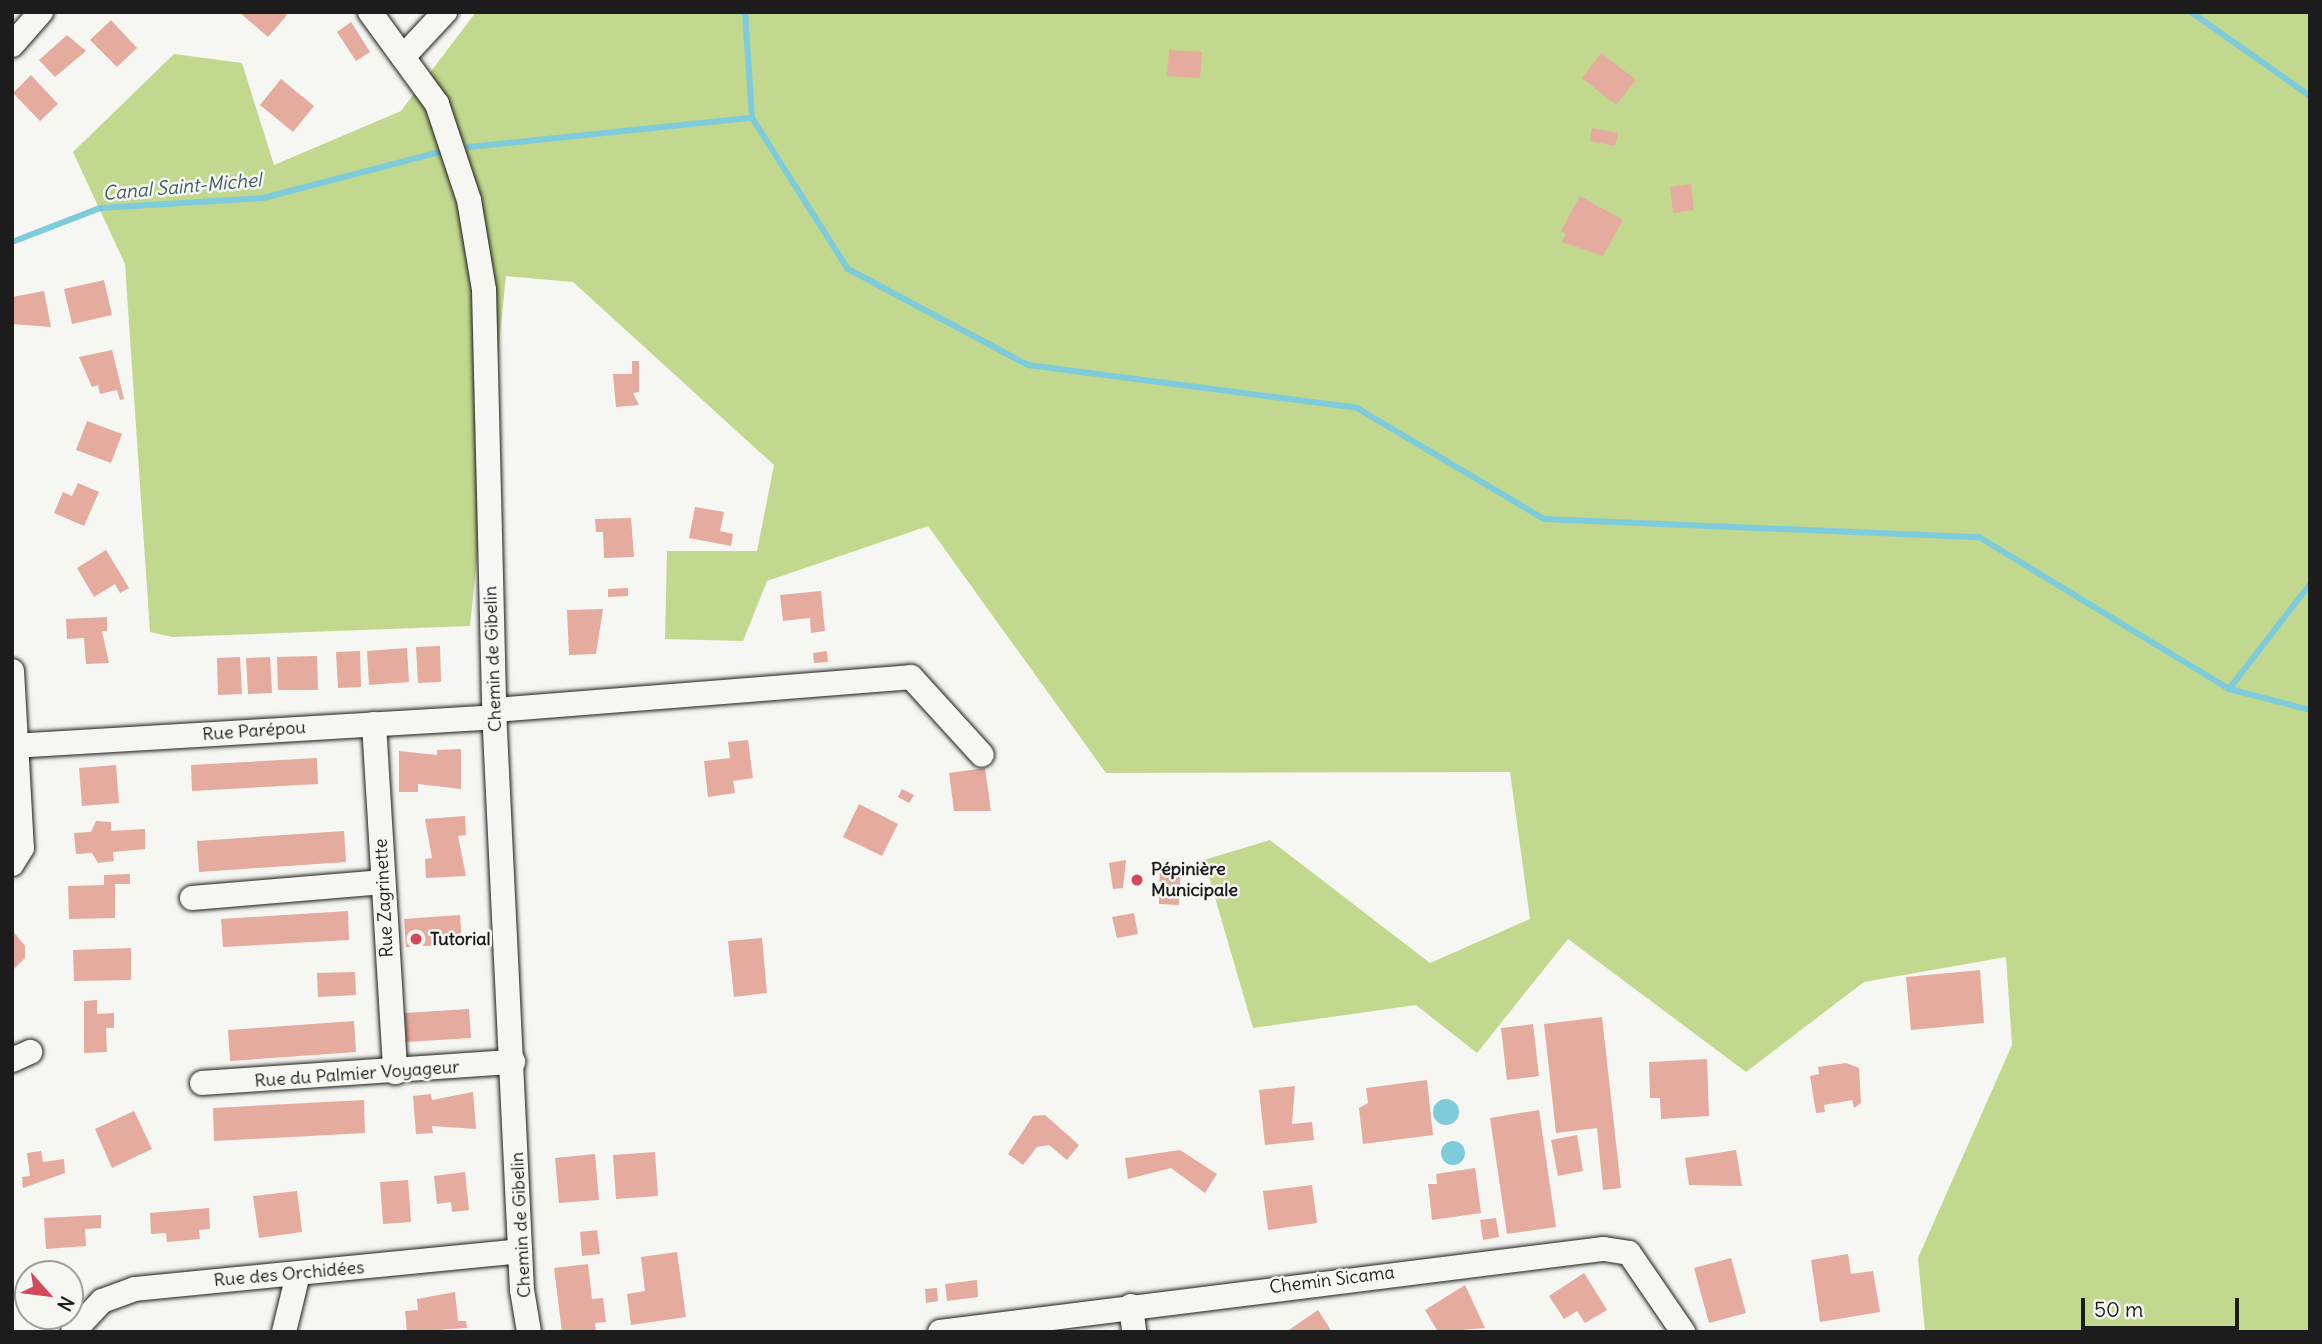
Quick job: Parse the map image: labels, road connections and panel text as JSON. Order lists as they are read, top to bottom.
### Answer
{
  "streets": {
    "street": [
      "Chemin de Gibelin",
      "Rue Parépou",
      "Rue Zagrinette",
      "Rue du Palmier Voyageur",
      "Rue des Orchidées",
      "Chemin Sicama"
    ]
  },
  "crossings": [
    ["Chemin de Gibelin", "Rue Parépou"],
    ["Chemin de Gibelin", "Rue du Palmier Voyageur"],
    ["Chemin de Gibelin", "Rue des Orchidées"],
    ["Rue Parépou", "Rue Zagrinette"],
    ["Rue Zagrinette", "Rue du Palmier Voyageur"]
  ],
  "water": ["Canal Saint-Michel"],
  "places": ["Pépinière Municipale", "Tutorial"],
  "scale_bar": "50 m",
  "north": "bottom right"
}
